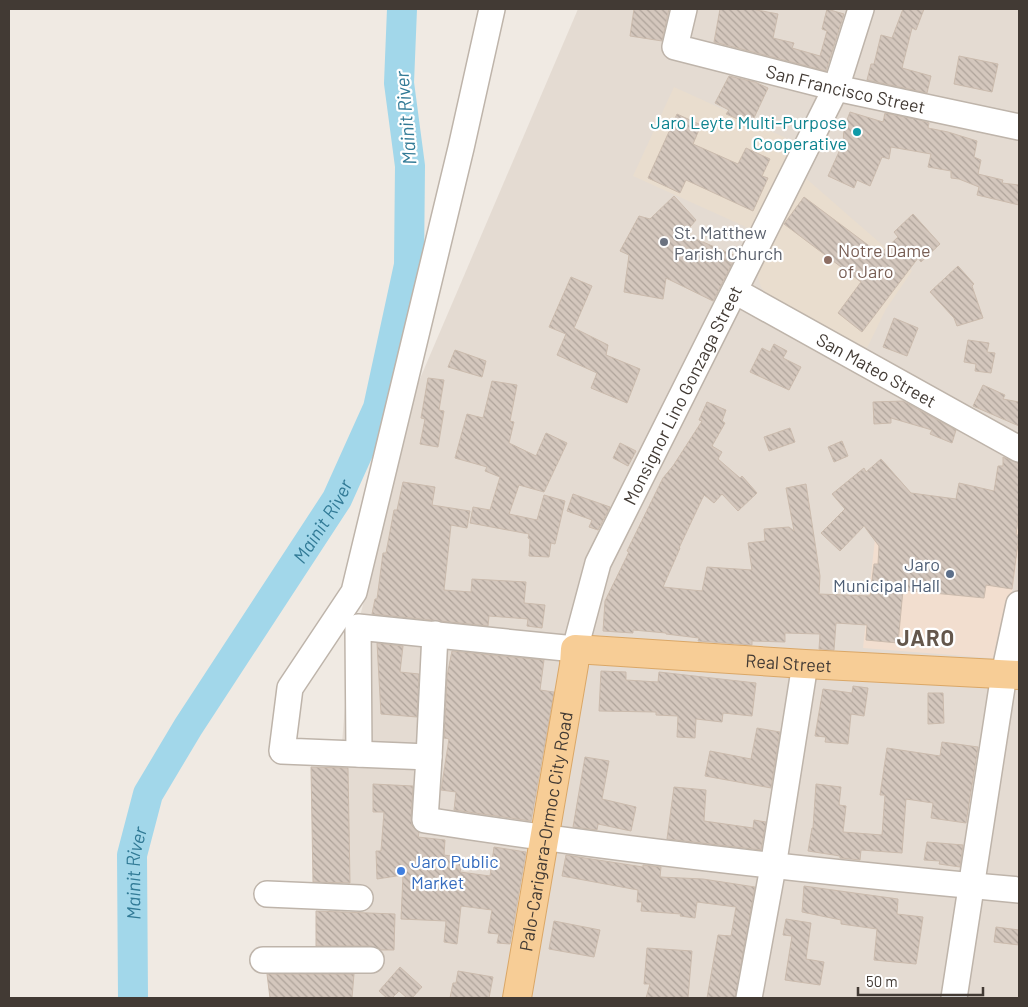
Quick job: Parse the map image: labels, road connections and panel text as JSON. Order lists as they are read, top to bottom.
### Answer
{
  "streets": {
    "main road": ["Real Street", "Palo-Carigara-Ormoc City Road"],
    "street": ["San Francisco Street", "San Mateo Street", "Monsignor Lino Gonzaga Street"]
  },
  "crossings": [
    ["San Francisco Street", "Monsignor Lino Gonzaga Street"],
    ["San Mateo Street", "Monsignor Lino Gonzaga Street"],
    ["Monsignor Lino Gonzaga Street", "Real Street"],
    ["Monsignor Lino Gonzaga Street", "Palo-Carigara-Ormoc City Road"],
    ["Real Street", "Palo-Carigara-Ormoc City Road"]
  ],
  "districts": ["JARO"],
  "water": ["Mainit River"],
  "places": [
    "Jaro Leyte Multi-Purpose Cooperative",
    "St. Matthew Parish Church",
    "Notre Dame of Jaro",
    "Jaro Municipal Hall",
    "Jaro Public Market"
  ],
  "scale_bar": "50 m"
}
